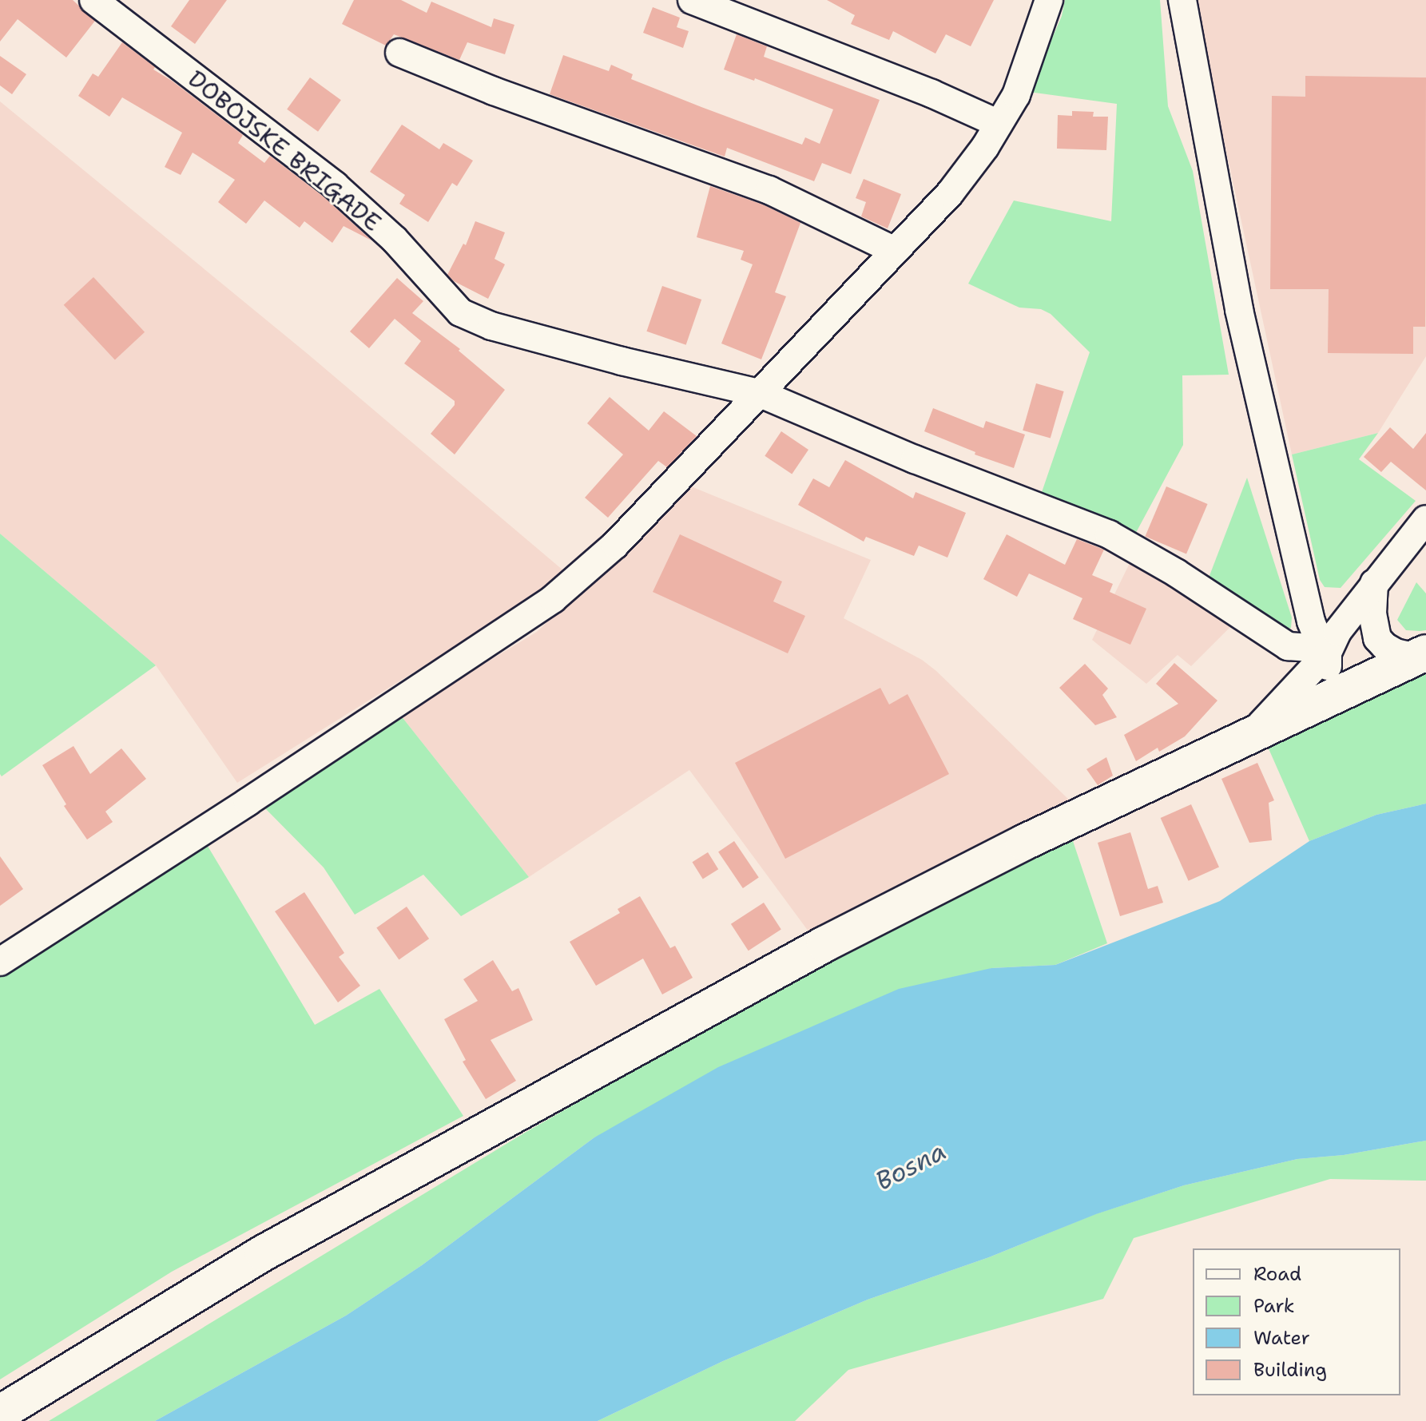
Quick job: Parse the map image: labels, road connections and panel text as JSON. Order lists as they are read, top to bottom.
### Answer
{
  "streets": {
    "street": ["DOBOJSKE BRIGADE"]
  },
  "water": ["Bosna"],
  "legend": [
    "Road",
    "Park",
    "Water",
    "Building"
  ]
}
